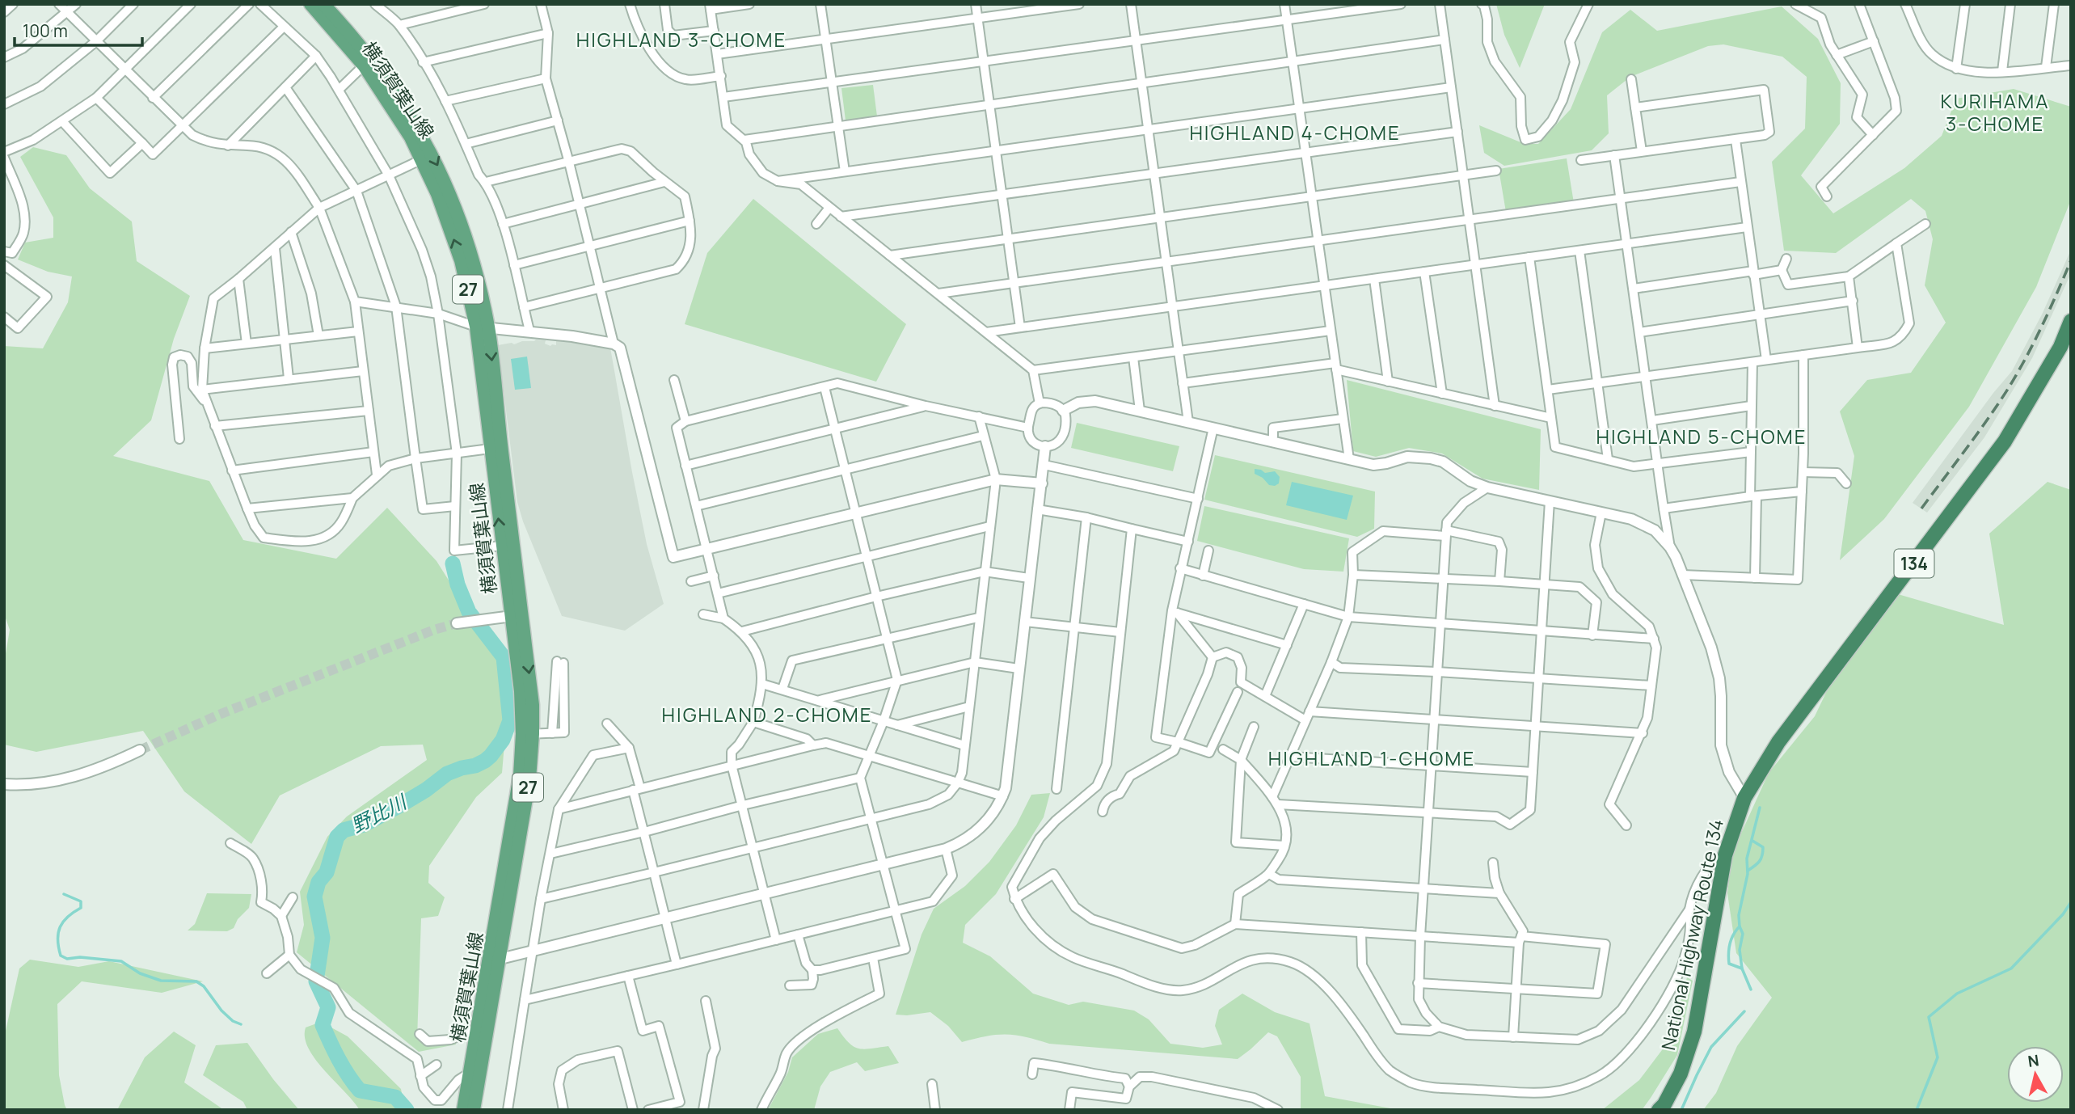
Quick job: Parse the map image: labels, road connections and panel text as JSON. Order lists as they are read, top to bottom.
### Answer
{
  "streets": {
    "highway": ["134", "National Highway Route 134"],
    "main road": ["横須賀葉山線", "27"]
  },
  "districts": [
    "HIGHLAND 3-CHOME",
    "KURIHAMA 3-CHOME",
    "HIGHLAND 4-CHOME",
    "HIGHLAND 5-CHOME",
    "HIGHLAND 2-CHOME",
    "HIGHLAND 1-CHOME"
  ],
  "water": ["野比川"],
  "scale_bar": "100 m",
  "north": "top"
}
